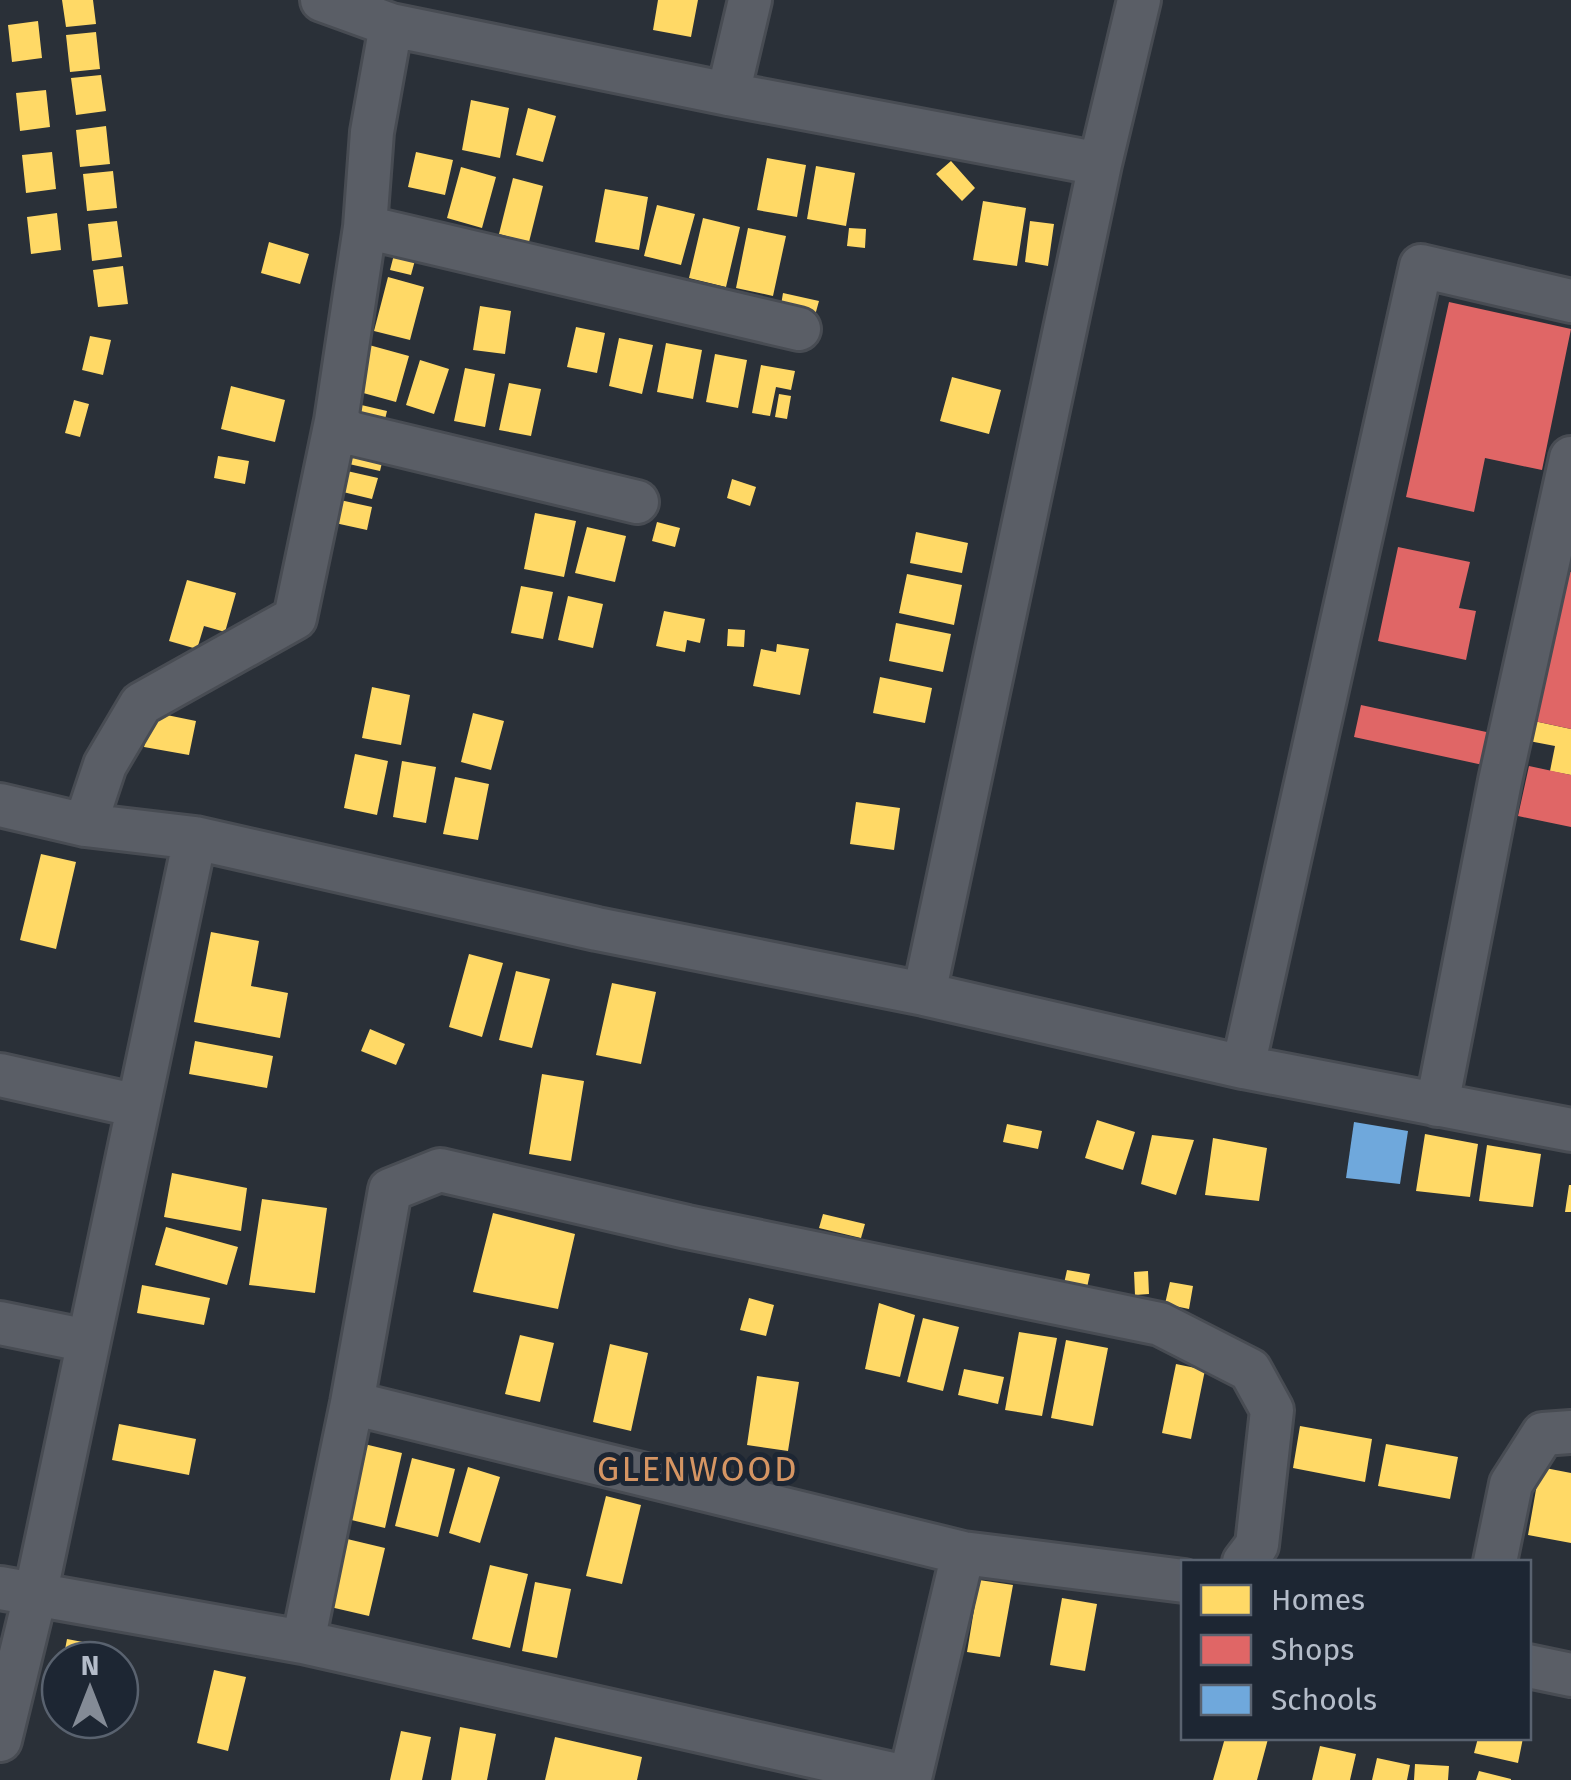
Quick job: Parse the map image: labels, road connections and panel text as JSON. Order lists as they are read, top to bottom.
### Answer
{
  "districts": ["GLENWOOD"],
  "legend": ["Homes", "Shops", "Schools"],
  "north": "top"
}
